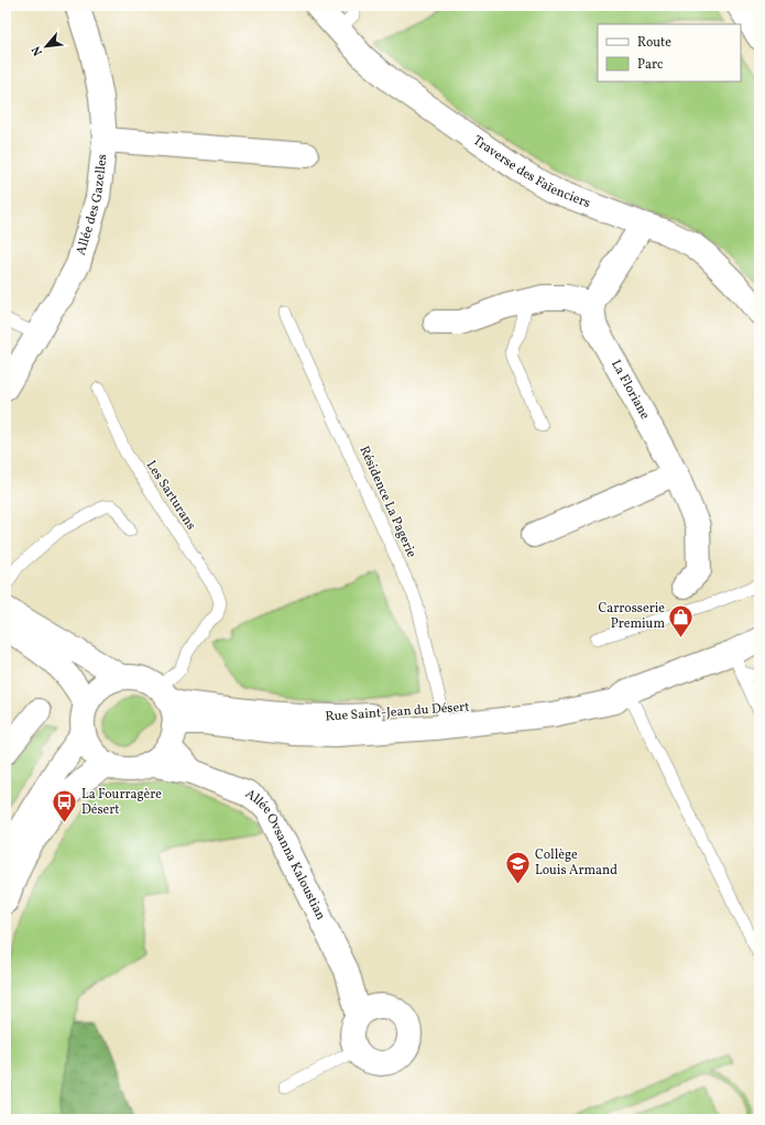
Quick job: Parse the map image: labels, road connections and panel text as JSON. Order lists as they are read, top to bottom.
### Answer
{
  "streets": {
    "street": [
      "Traverse des Faïenciers",
      "Allée des Gazelles",
      "La Floriane",
      "Rue Saint-Jean du Désert",
      "Allée Ovsanna Kaloustian"
    ],
    "lane": ["Les Sarturans", "Résidence La Pagerie"]
  },
  "crossings": [
    ["Les Sarturans", "Rue Saint-Jean du Désert"],
    ["Les Sarturans", "Allée Ovsanna Kaloustian"],
    ["Résidence La Pagerie", "Rue Saint-Jean du Désert"],
    ["Rue Saint-Jean du Désert", "Allée Ovsanna Kaloustian"]
  ],
  "places": {
    "shop": ["Carrosserie Premium"],
    "bus stop": ["La Fourragère Désert"],
    "school or university": ["Collège Louis Armand"]
  },
  "legend": ["Route", "Parc"],
  "north": "bottom left"
}
